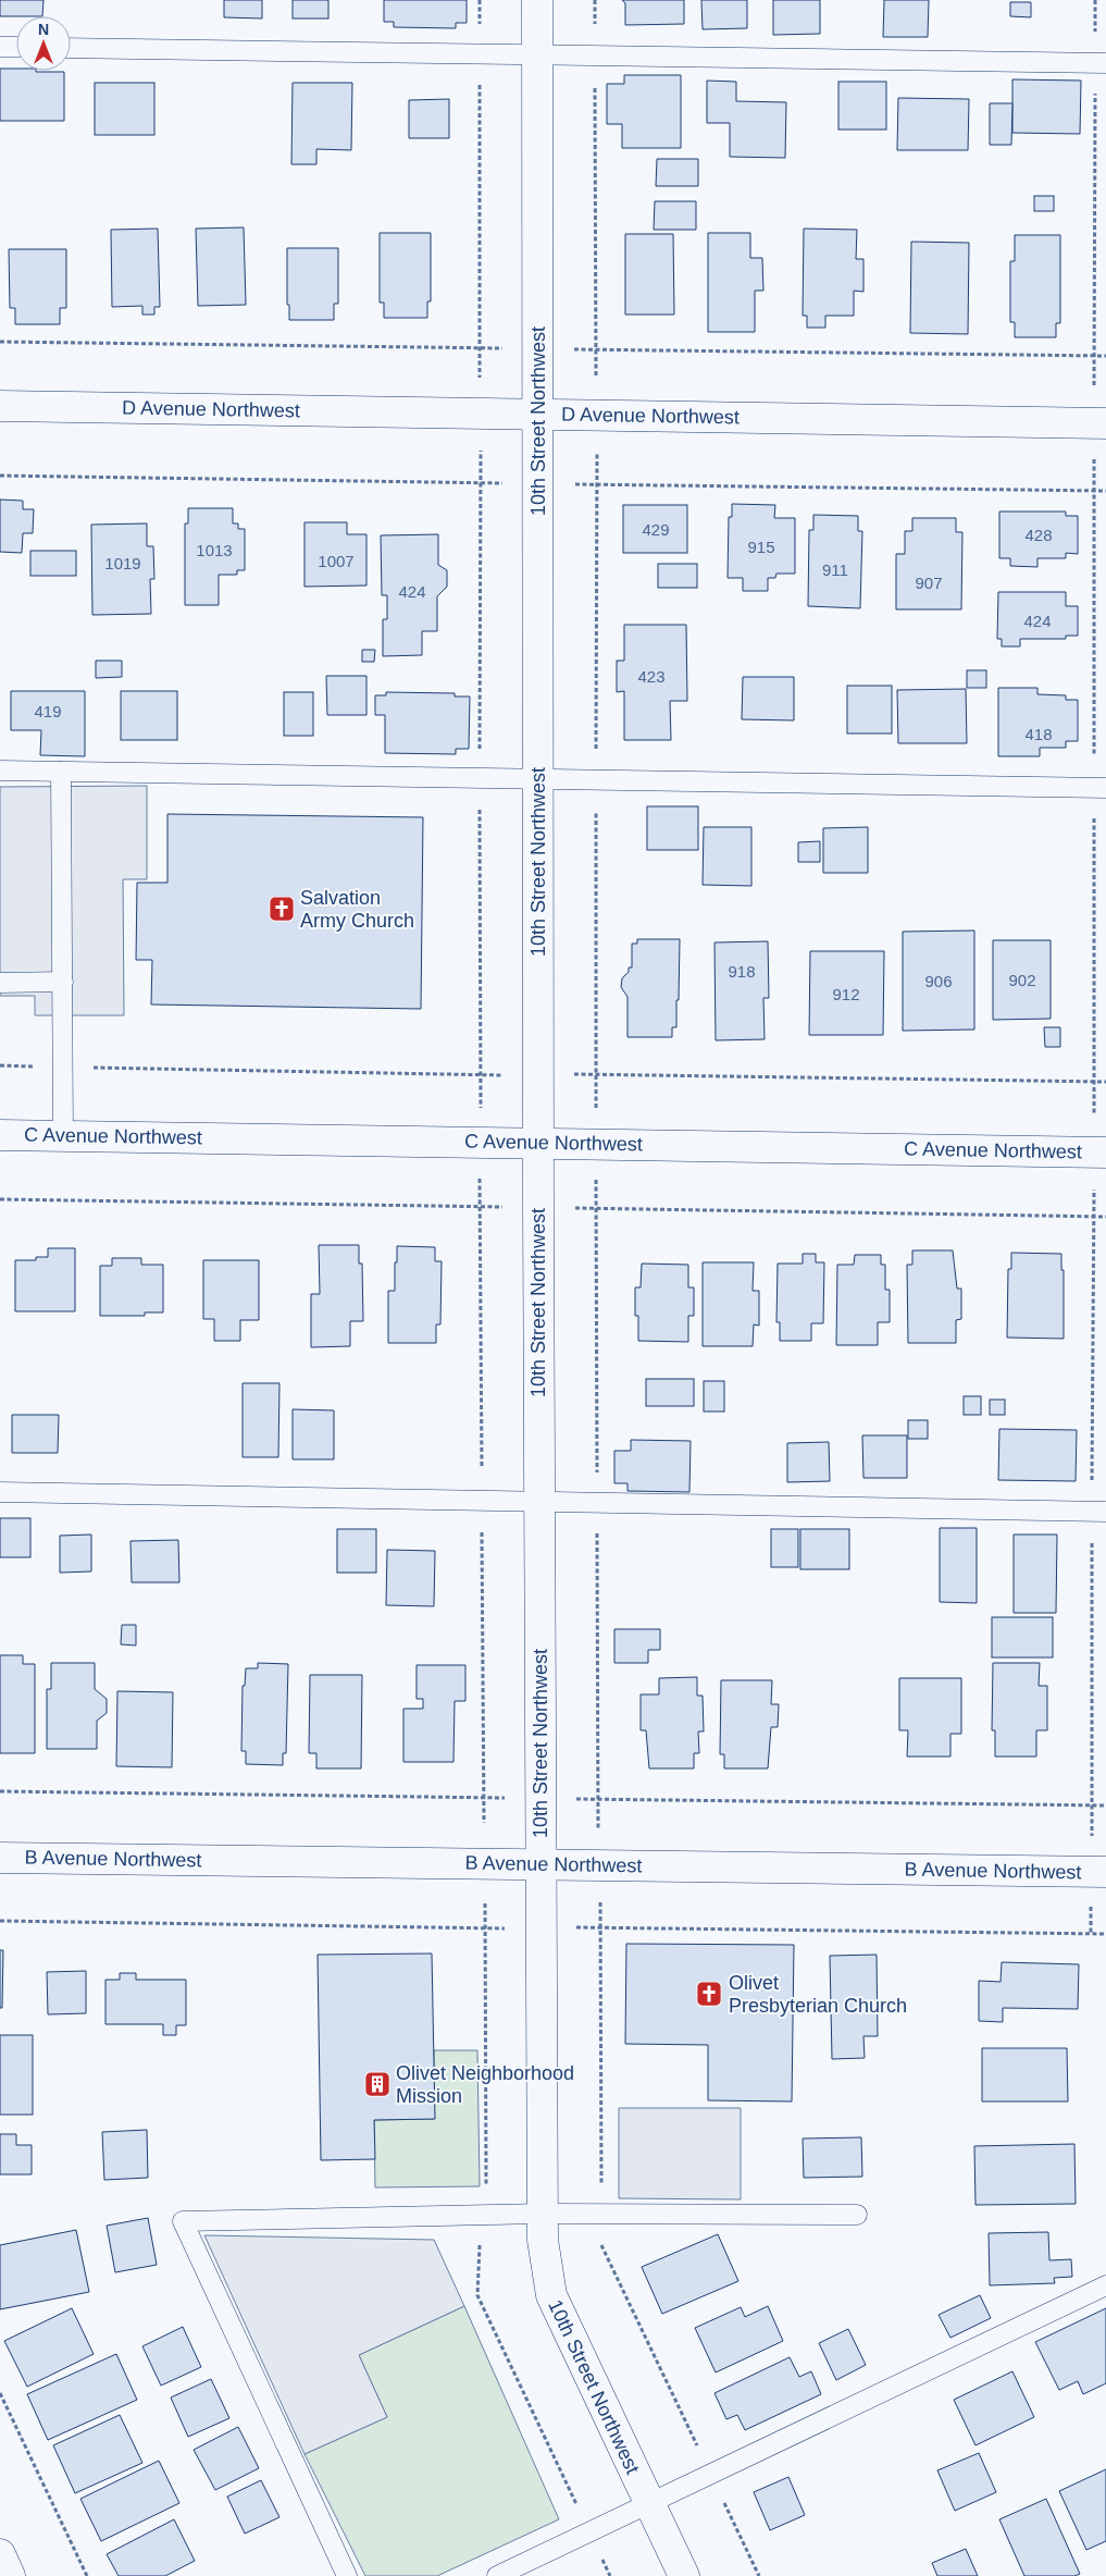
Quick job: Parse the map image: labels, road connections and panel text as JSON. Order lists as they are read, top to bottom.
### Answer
{
  "streets": {
    "street": [
      "D Avenue Northwest",
      "10th Street Northwest",
      "C Avenue Northwest",
      "B Avenue Northwest"
    ]
  },
  "crossings": [
    ["D Avenue Northwest", "10th Street Northwest"],
    ["10th Street Northwest", "C Avenue Northwest"],
    ["10th Street Northwest", "B Avenue Northwest"]
  ],
  "places": {
    "church": ["Salvation Army Church", "Olivet Presbyterian Church"],
    "building": ["Olivet Neighborhood Mission"]
  },
  "house_numbers": [
    "429",
    "428",
    "915",
    "1013",
    "1007",
    "1019",
    "911",
    "907",
    "424",
    "424",
    "423",
    "419",
    "418",
    "918",
    "902",
    "906",
    "912"
  ],
  "north": "top"
}
